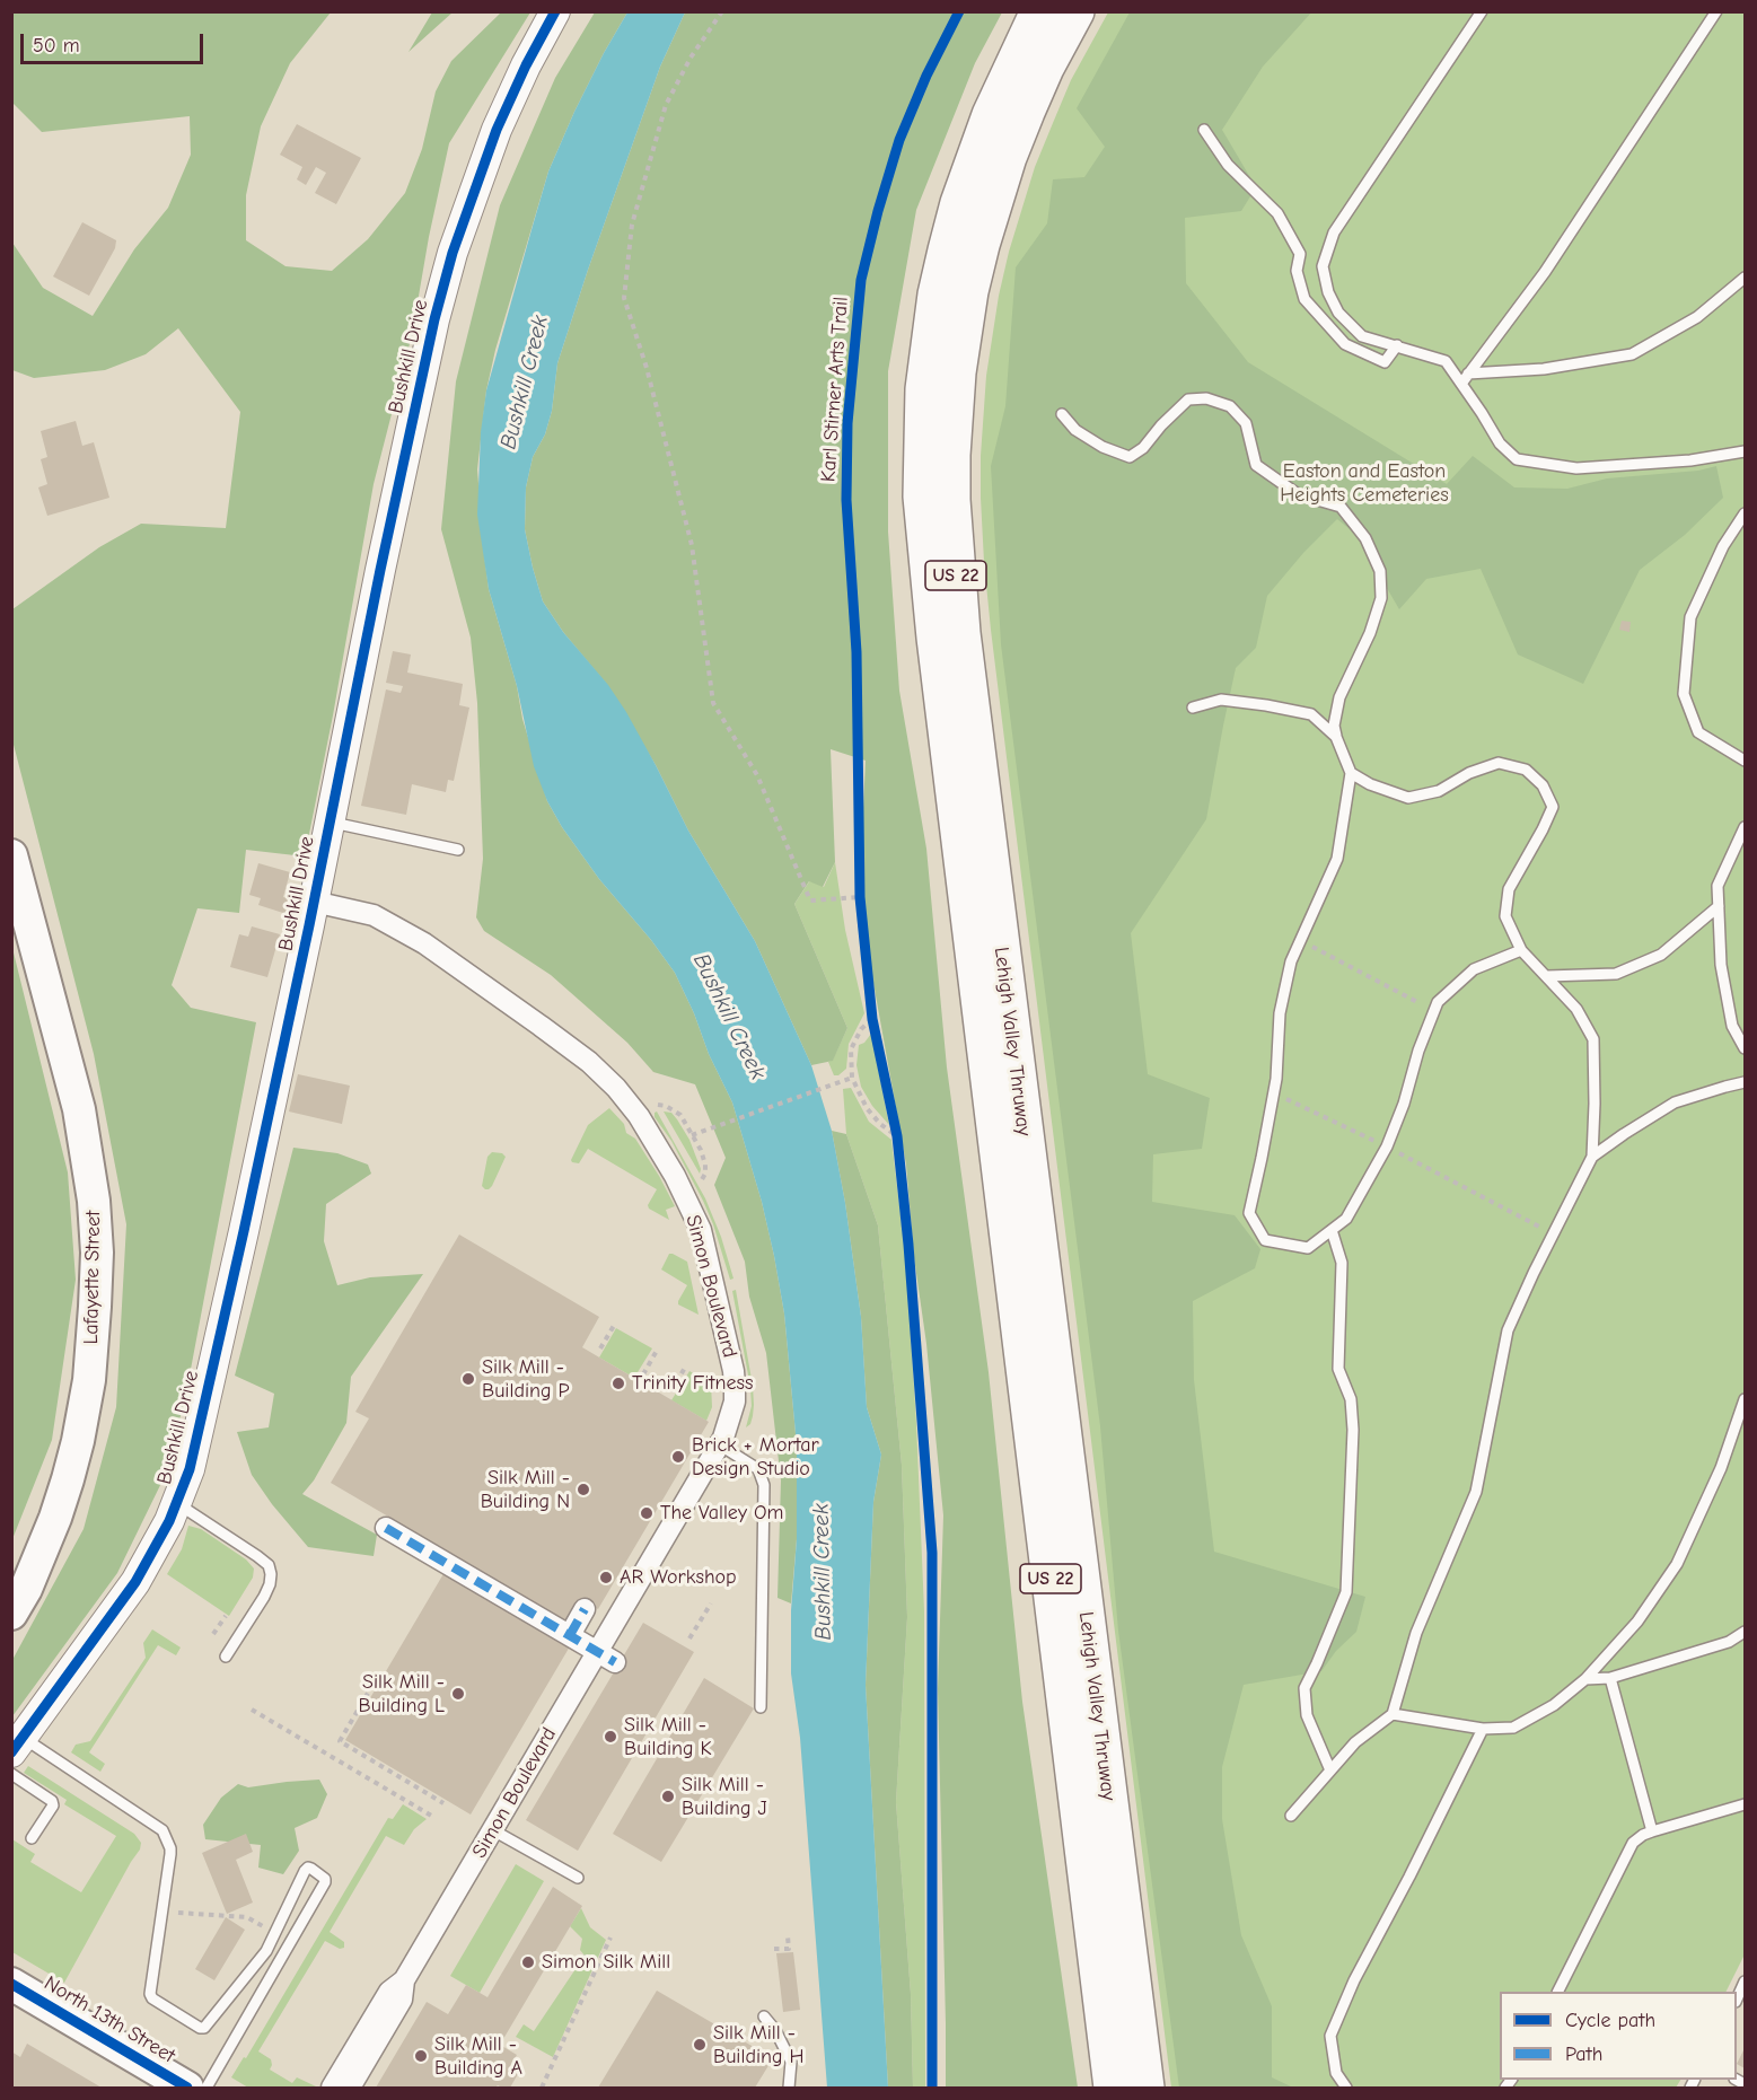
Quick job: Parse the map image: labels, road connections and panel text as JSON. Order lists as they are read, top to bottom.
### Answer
{
  "streets": {
    "highway": ["US 22", "Lehigh Valley Thruway"],
    "main road": ["Lafayette Street", "North 13th Street"],
    "street": ["Bushkill Drive", "Simon Boulevard"],
    "cycle path": ["Karl Stirner Arts Trail"]
  },
  "crossings": [
    ["Bushkill Drive", "Simon Boulevard"]
  ],
  "water": ["Bushkill Creek"],
  "parks": ["Easton and Easton Heights Cemeteries"],
  "places": [
    "Silk Mill - Building P",
    "Trinity Fitness",
    "Brick + Mortar Design Studio",
    "Silk Mill - Building N",
    "The Valley Om",
    "AR Workshop",
    "Silk Mill - Building L",
    "Silk Mill - Building K",
    "Silk Mill - Building J",
    "Simon Silk Mill",
    "Silk Mill - Building H",
    "Silk Mill - Building A"
  ],
  "legend": ["Cycle path", "Path"],
  "scale_bar": "50 m"
}
